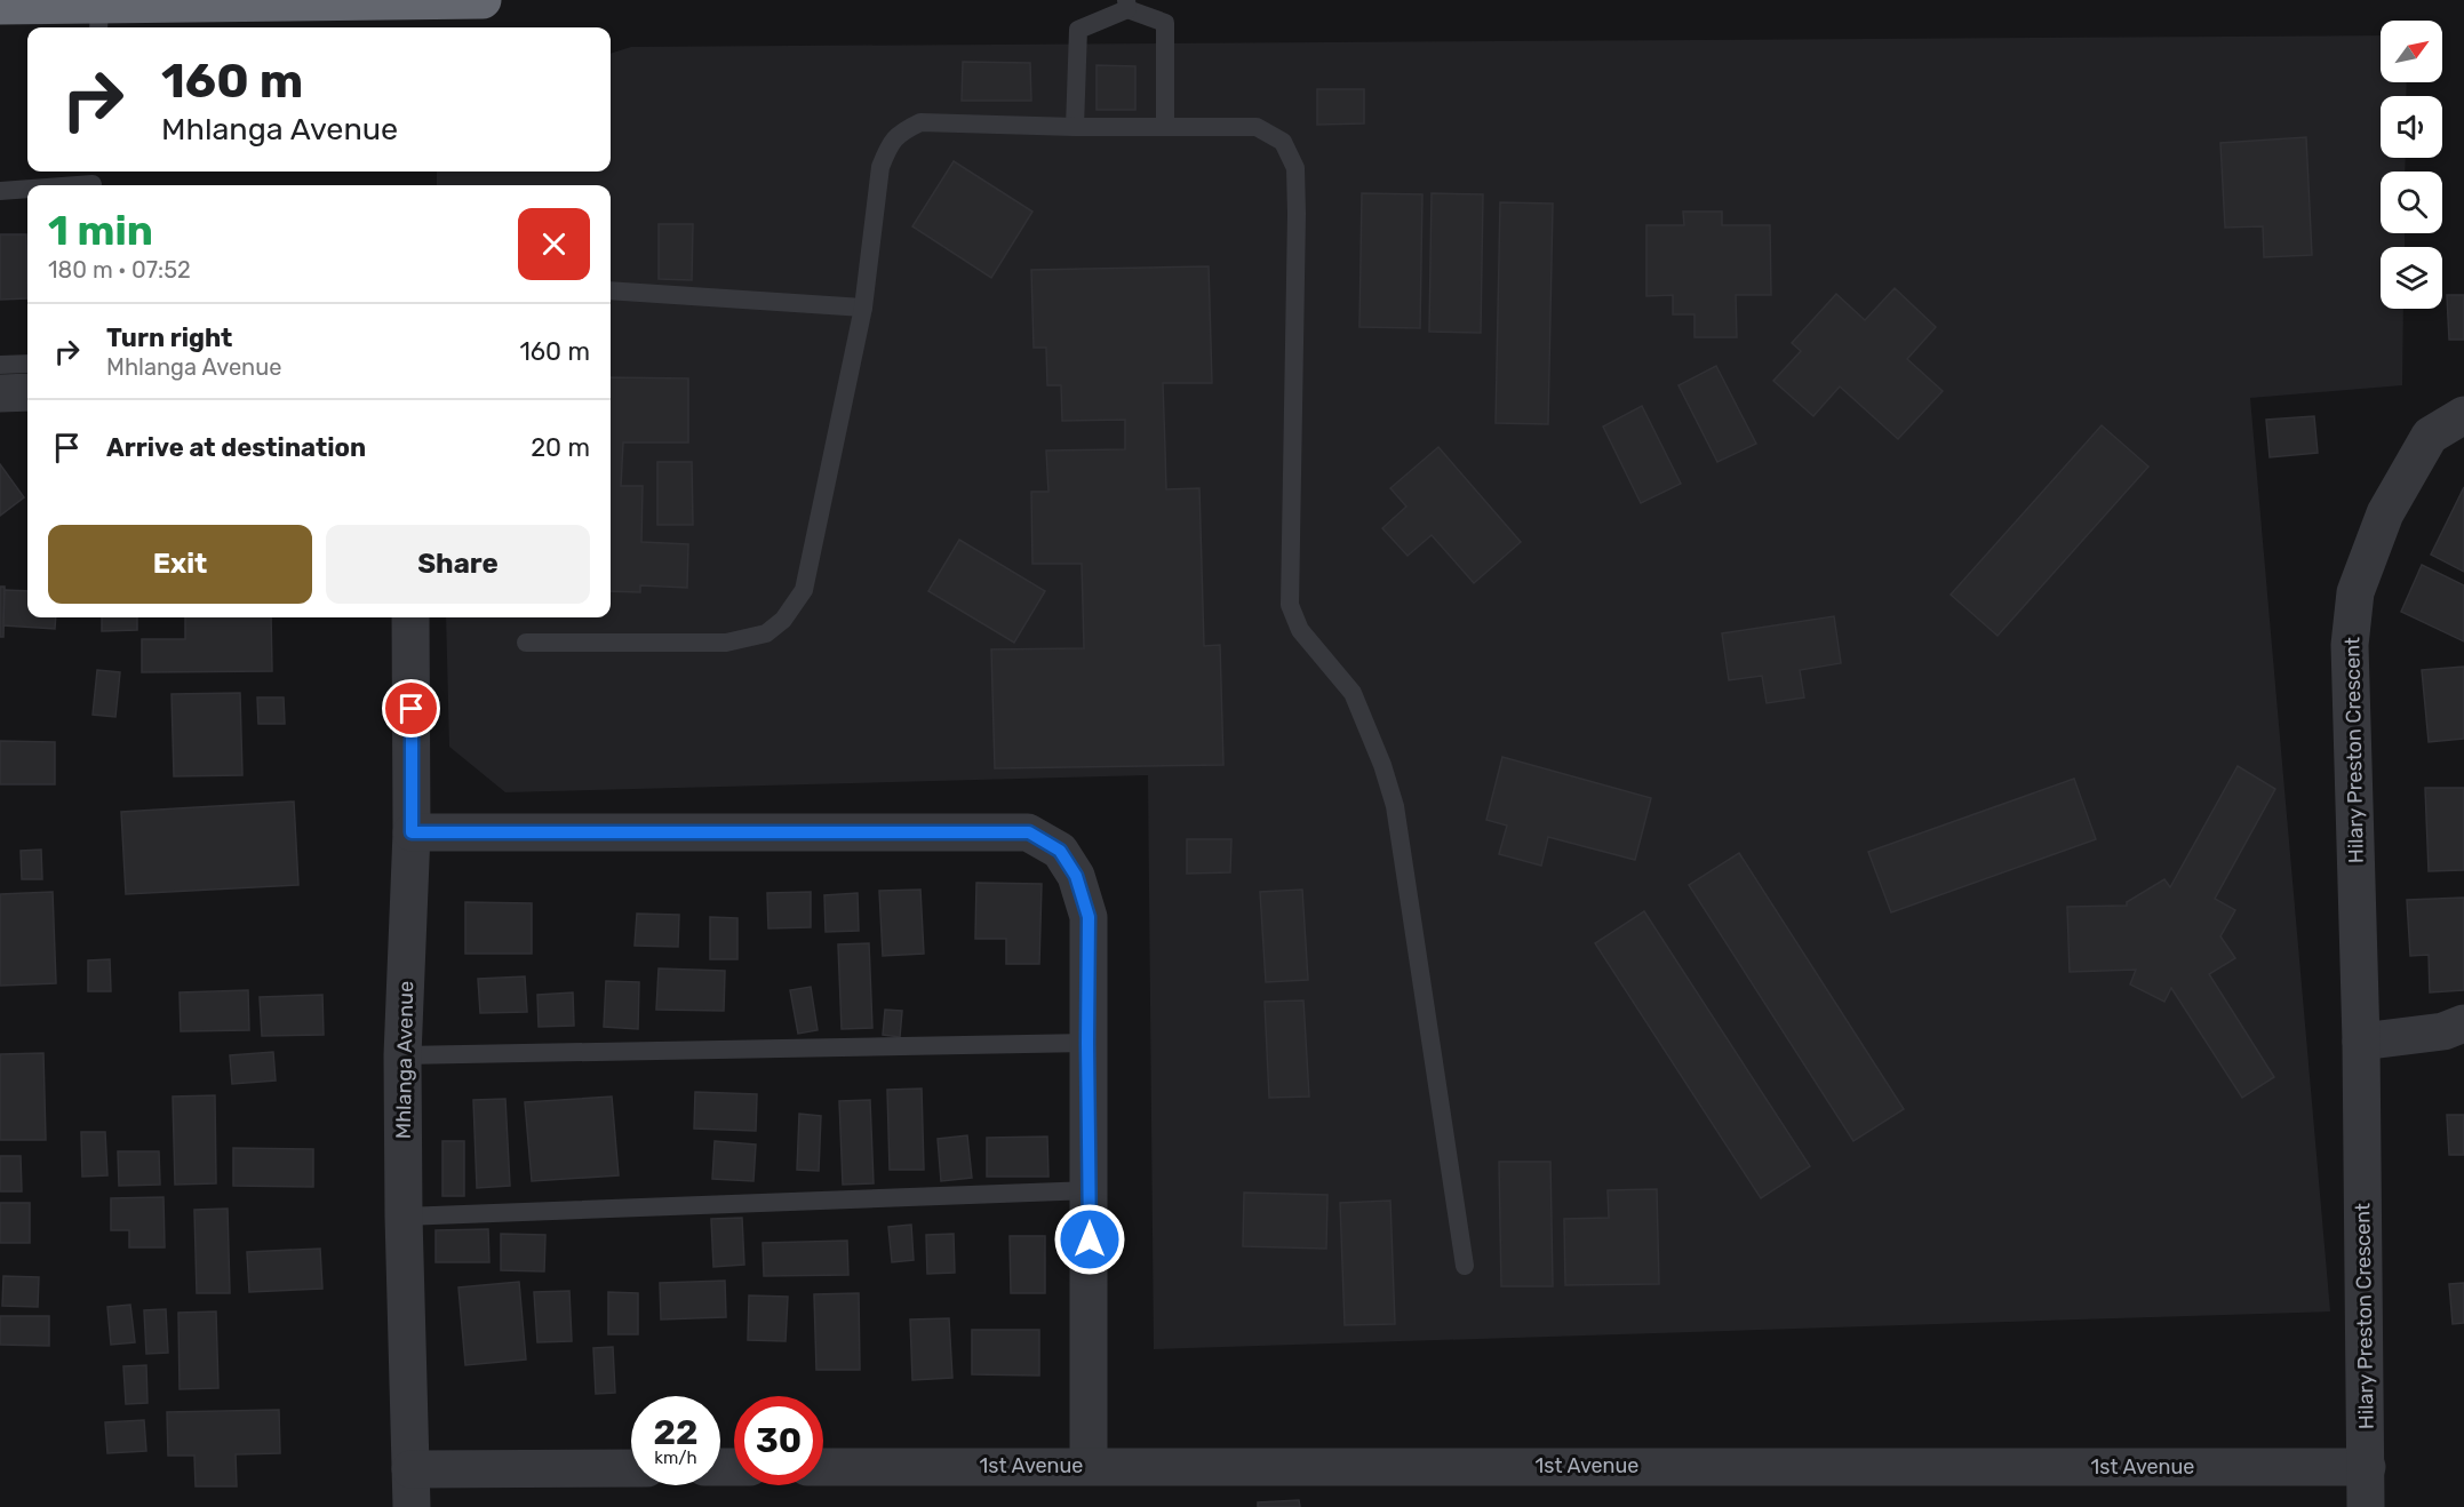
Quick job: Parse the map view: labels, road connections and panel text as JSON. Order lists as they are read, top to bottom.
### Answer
{
  "streets": {
    "street": ["Hilary Preston Crescent", "Mhlanga Avenue", "1st Avenue"]
  },
  "crossings": [
    ["Hilary Preston Crescent", "1st Avenue"]
  ],
  "north": "top right",
  "page": {
    "turn": ["160 m", "Mhlanga Avenue"],
    "heading": ["1 min", "180 m · 07:52"],
    "list": [
      {
        "name": "Turn right",
        "note": "Mhlanga Avenue",
        "value": "160 m"
      },
      {
        "name": "Arrive at destination",
        "value": "20 m"
      }
    ],
    "buttons": ["Exit", "Share"],
    "speed": "22 km/h",
    "limit": "30"
  }
}
